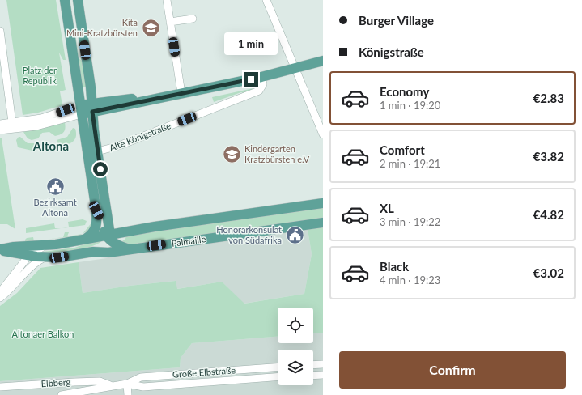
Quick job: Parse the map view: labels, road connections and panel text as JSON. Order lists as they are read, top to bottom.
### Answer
{
  "streets": {
    "main road": ["Palmaille"],
    "street": ["Alte Königstraße", "Große Elbstraße", "Elbberg"]
  },
  "crossings": [
    ["Große Elbstraße", "Elbberg"]
  ],
  "districts": ["Altona"],
  "parks": ["Platz der Republik", "Altonaer Balkon"],
  "places": {
    "school or university": ["Kita Mini-Kratzbürsten", "Kindergarten Kratzbürsten e.V"],
    "public building": ["Bezirksamt Altona", "Honorarkonsulat von Südafrika"]
  },
  "page": {
    "banner": ["Burger Village", "Königstraße"],
    "bubble": "1 min",
    "list": [
      {
        "name": "Economy",
        "note": "1 min · 19:20",
        "value": "€2.83"
      },
      {
        "name": "Comfort",
        "note": "2 min · 19:21",
        "value": "€3.82"
      },
      {
        "name": "XL",
        "note": "3 min · 19:22",
        "value": "€4.82"
      },
      {
        "name": "Black",
        "note": "4 min · 19:23",
        "value": "€3.02"
      }
    ],
    "buttons": "Confirm"
  }
}
